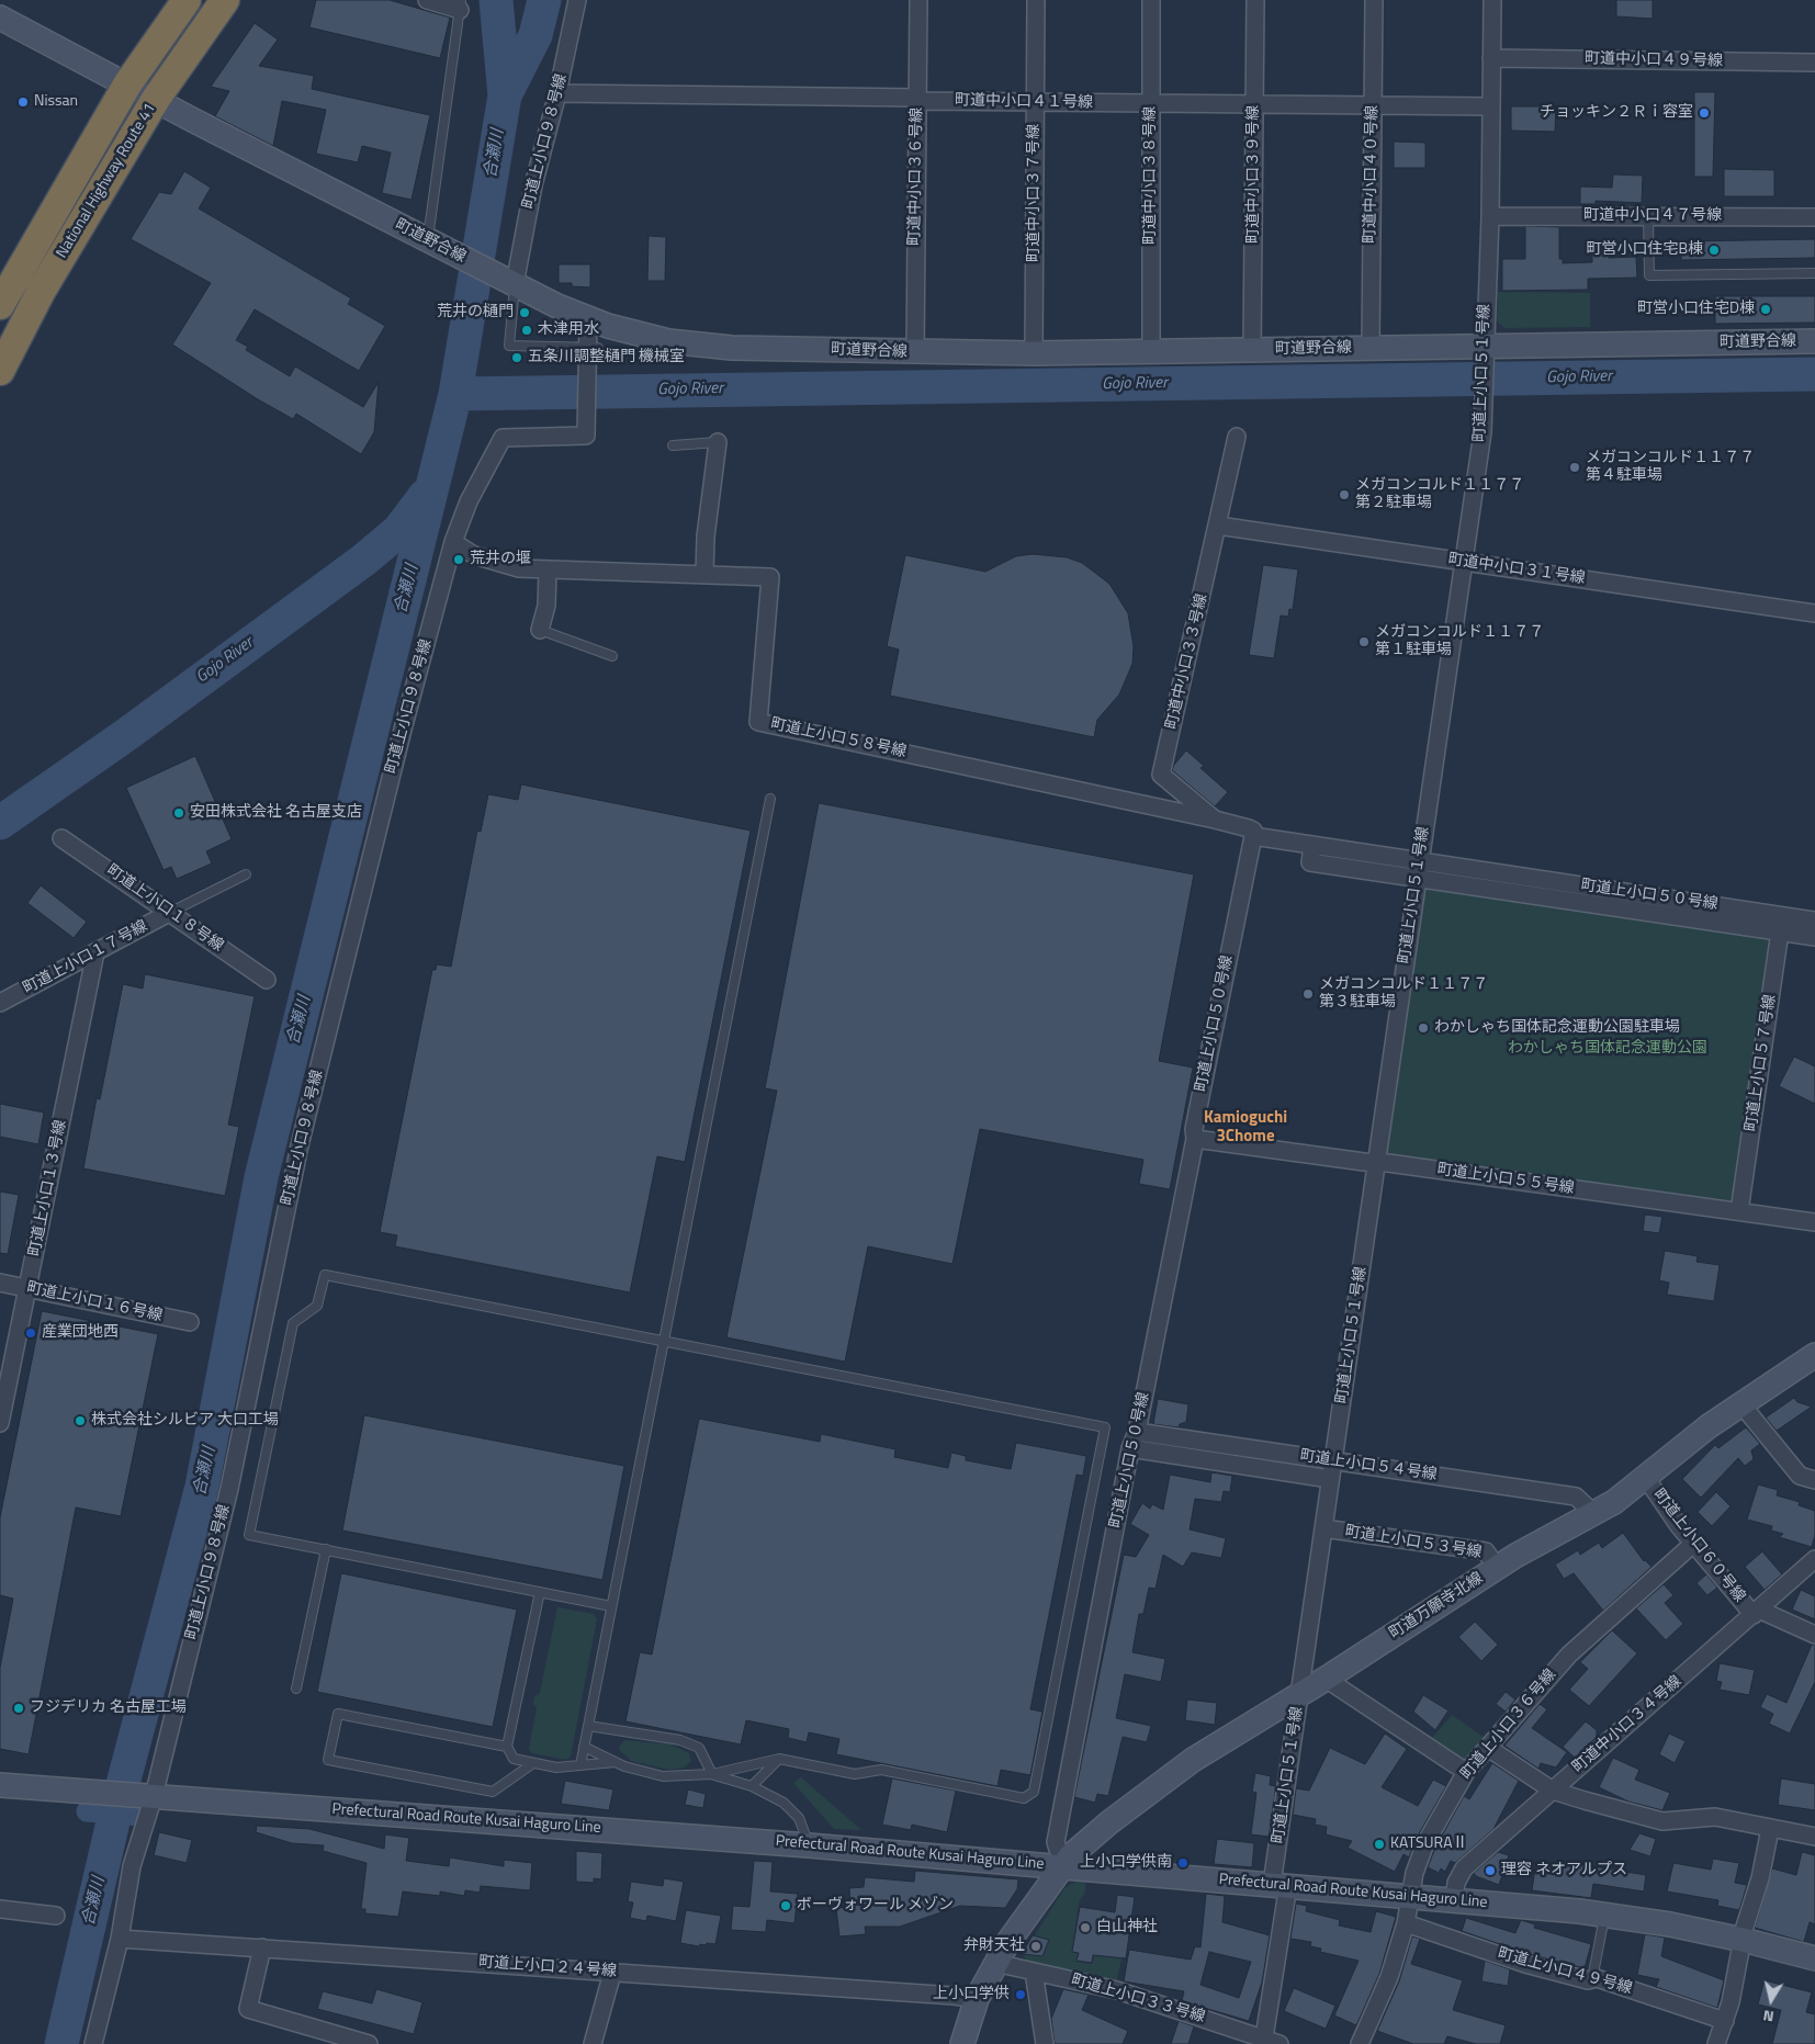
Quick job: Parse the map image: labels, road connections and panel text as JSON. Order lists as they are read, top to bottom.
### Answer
{
  "streets": {
    "highway": ["National Highway Route 41"],
    "street": [
      "町道中小口４９号線",
      "町道中小口４１号線",
      "町道上小口９８号線",
      "町道中小口３９号線",
      "町道中小口４０号線",
      "町道中小口３８号線",
      "町道中小口３６号線",
      "町道中小口３７号線",
      "町道中小口４７号線",
      "町道野合線",
      "町道上小口５１号線",
      "町道中小口３１号線",
      "町道中小口３３号線",
      "町道上小口５８号線",
      "町道上小口５０号線",
      "町道上小口１８号線",
      "町道上小口１７号線",
      "町道上小口５７号線",
      "町道上小口５５号線",
      "町道上小口１３号線",
      "町道上小口１６号線",
      "町道上小口５４号線",
      "町道上小口５３号線",
      "町道上小口６０号線",
      "町道万願寺北線",
      "町道上小口３６号線",
      "町道中小口３４号線",
      "Prefectural Road Route Kusai Haguro Line",
      "町道上小口２４号線",
      "町道上小口４９号線",
      "町道上小口３３号線"
    ]
  },
  "crossings": [
    ["町道中小口４９号線", "町道上小口５１号線"],
    ["町道中小口４１号線", "町道上小口９８号線"],
    ["町道中小口４１号線", "町道中小口３９号線"],
    ["町道中小口４１号線", "町道中小口４０号線"],
    ["町道中小口４１号線", "町道中小口３８号線"],
    ["町道中小口４１号線", "町道中小口３６号線"],
    ["町道中小口４１号線", "町道中小口３７号線"],
    ["町道中小口４１号線", "町道上小口５１号線"],
    ["町道上小口９８号線", "町道野合線"],
    ["町道上小口９８号線", "町道上小口５８号線"],
    ["町道上小口９８号線", "Prefectural Road Route Kusai Haguro Line"],
    ["町道上小口９８号線", "町道上小口２４号線"],
    ["町道中小口３９号線", "町道野合線"],
    ["町道中小口４０号線", "町道野合線"],
    ["町道中小口３８号線", "町道野合線"],
    ["町道中小口３６号線", "町道野合線"],
    ["National Highway Route 41", "町道野合線"],
    ["町道中小口３７号線", "町道野合線"],
    ["町道中小口４７号線", "町道上小口５１号線"],
    ["町道野合線", "町道上小口５１号線"],
    ["町道上小口５１号線", "町道中小口３１号線"],
    ["町道上小口５１号線", "町道上小口５０号線"],
    ["町道上小口５１号線", "町道上小口５５号線"],
    ["町道上小口５１号線", "町道上小口５４号線"],
    ["町道上小口５１号線", "町道上小口５３号線"],
    ["町道上小口５１号線", "町道万願寺北線"],
    ["町道上小口５１号線", "Prefectural Road Route Kusai Haguro Line"],
    ["町道上小口５１号線", "町道上小口３３号線"],
    ["町道中小口３１号線", "町道中小口３３号線"],
    ["町道中小口３３号線", "町道上小口５８号線"],
    ["町道中小口３３号線", "町道上小口５０号線"],
    ["町道上小口５０号線", "町道上小口５７号線"],
    ["町道上小口５０号線", "町道上小口５５号線"],
    ["町道上小口５０号線", "町道上小口５４号線"],
    ["町道上小口５０号線", "町道万願寺北線"],
    ["町道上小口５０号線", "Prefectural Road Route Kusai Haguro Line"],
    ["町道上小口１８号線", "町道上小口１７号線"],
    ["町道上小口１７号線", "町道上小口１３号線"],
    ["町道上小口５７号線", "町道上小口５５号線"],
    ["町道上小口１３号線", "町道上小口１６号線"],
    ["町道上小口５４号線", "町道万願寺北線"],
    ["町道上小口５３号線", "町道万願寺北線"],
    ["町道上小口６０号線", "町道万願寺北線"],
    ["町道上小口６０号線", "町道上小口３６号線"],
    ["町道上小口６０号線", "町道中小口３４号線"],
    ["町道万願寺北線", "Prefectural Road Route Kusai Haguro Line"],
    ["町道万願寺北線", "町道上小口２４号線"],
    ["町道万願寺北線", "町道上小口３３号線"],
    ["町道上小口３６号線", "Prefectural Road Route Kusai Haguro Line"],
    ["町道上小口３６号線", "町道上小口４９号線"],
    ["町道中小口３４号線", "Prefectural Road Route Kusai Haguro Line"]
  ],
  "districts": ["Kamioguchi 3Chome"],
  "water": ["合瀬川", "Gojo River"],
  "parks": ["わかしゃち国体記念運動公園"],
  "places": [
    "Nissan",
    "チョッキン２Ｒｉ容室",
    "町営小口住宅B棟",
    "町営小口住宅D棟",
    "荒井の樋門",
    "木津用水",
    "五条川調整樋門 機械室",
    "メガコンコルド１１７７ 第４駐車場",
    "メガコンコルド１１７７ 第２駐車場",
    "荒井の堰",
    "メガコンコルド１１７７ 第１駐車場",
    "安田株式会社 名古屋支店",
    "メガコンコルド１１７７ 第３駐車場",
    "わかしゃち国体記念運動公園駐車場",
    "産業団地西",
    "株式会社シルビア 大口工場",
    "フジデリカ 名古屋工場",
    "KATSURAⅡ",
    "上小口学供南",
    "理容 ネオアルプス",
    "ボーヴォワール メゾン",
    "白山神社",
    "弁財天社",
    "上小口学供"
  ],
  "north": "bottom"
}
